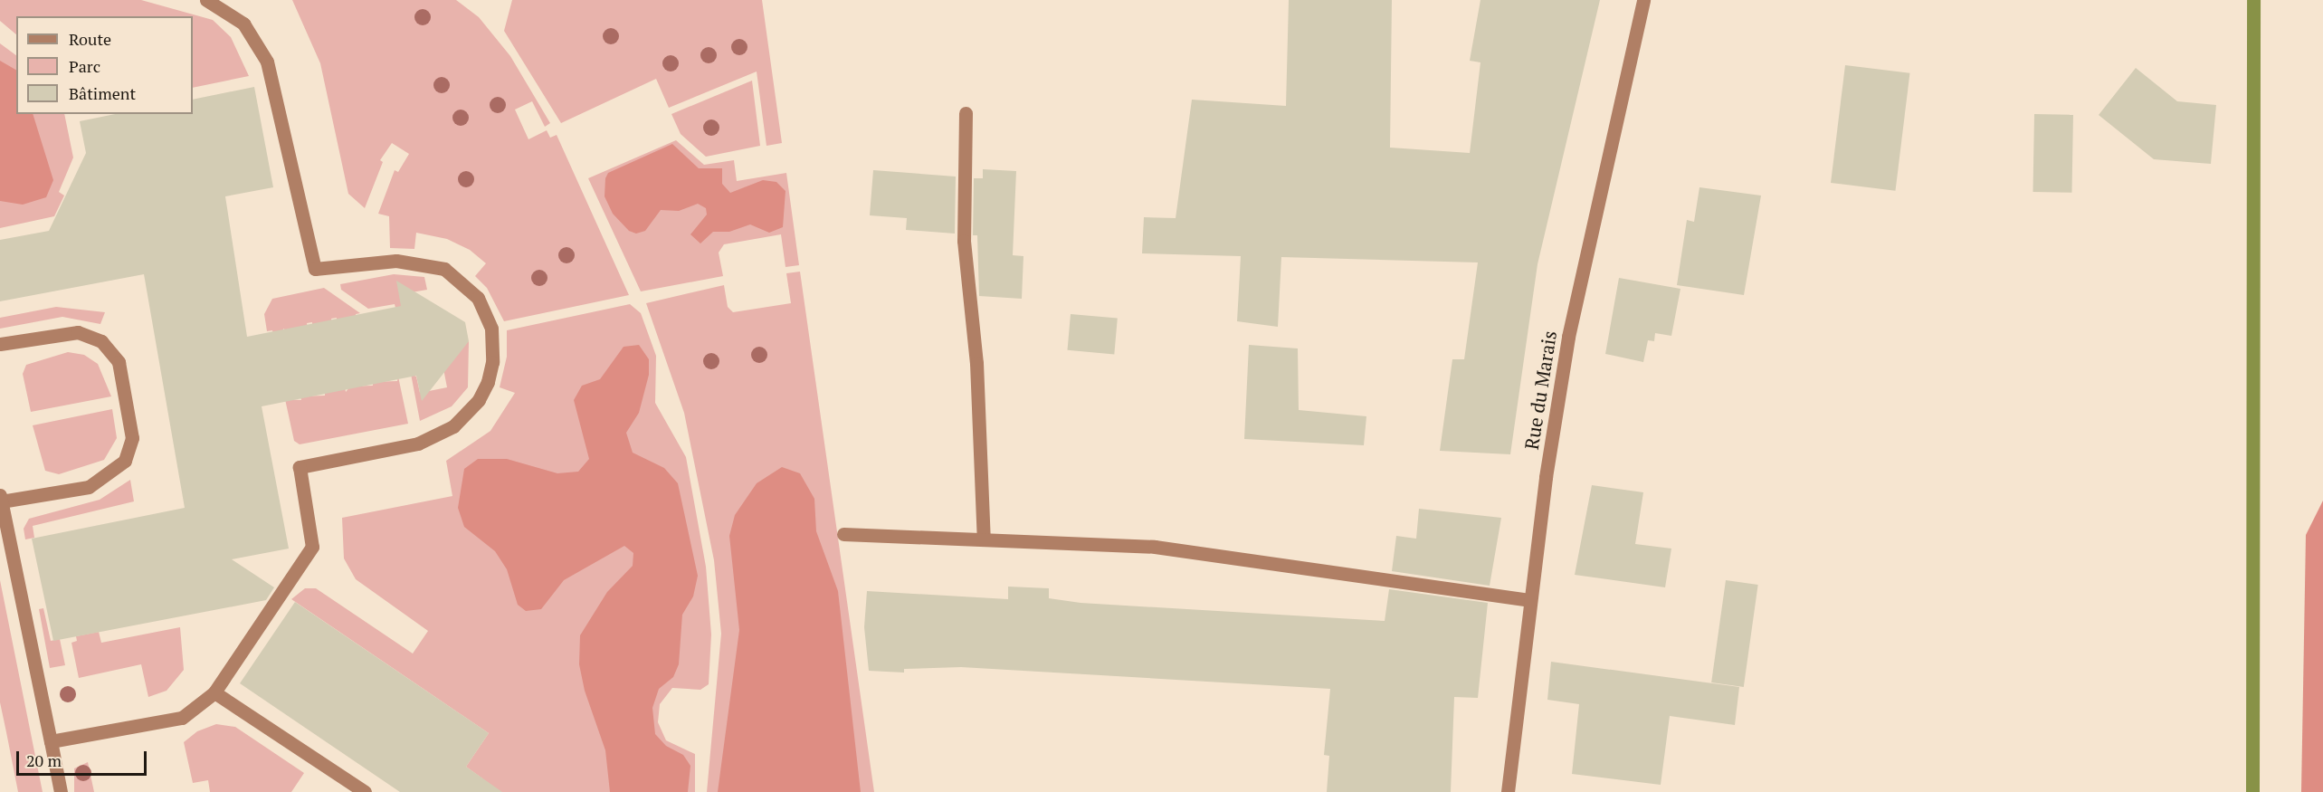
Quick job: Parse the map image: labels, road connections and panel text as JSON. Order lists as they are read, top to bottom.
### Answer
{
  "streets": {
    "street": ["Rue du Marais"]
  },
  "legend": ["Route", "Parc", "Bâtiment"],
  "scale_bar": "20 m"
}
